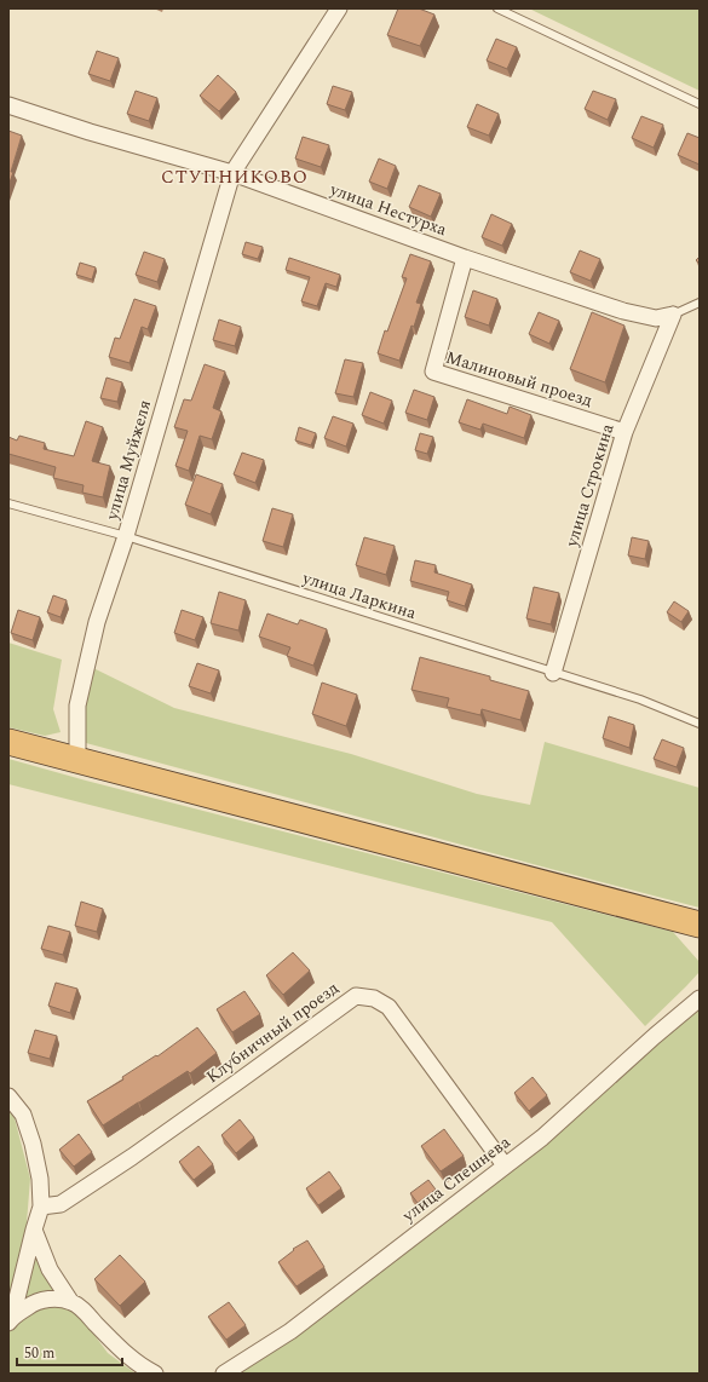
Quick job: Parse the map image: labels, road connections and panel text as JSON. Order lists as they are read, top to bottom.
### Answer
{
  "streets": {
    "street": [
      "улица Нестурха",
      "Малиновый проезд",
      "улица Муйжеля",
      "улица Строкина",
      "Клубничный проезд",
      "улица Спешнева"
    ],
    "lane": ["улица Ларкина"]
  },
  "crossings": [
    ["улица Нестурха", "Малиновый проезд"],
    ["улица Нестурха", "улица Муйжеля"],
    ["улица Нестурха", "улица Строкина"],
    ["Малиновый проезд", "улица Строкина"],
    ["улица Муйжеля", "улица Ларкина"],
    ["улица Строкина", "улица Ларкина"],
    ["Клубничный проезд", "улица Спешнева"]
  ],
  "districts": ["СТУПНИКОВО"],
  "scale_bar": "50 m"
}
